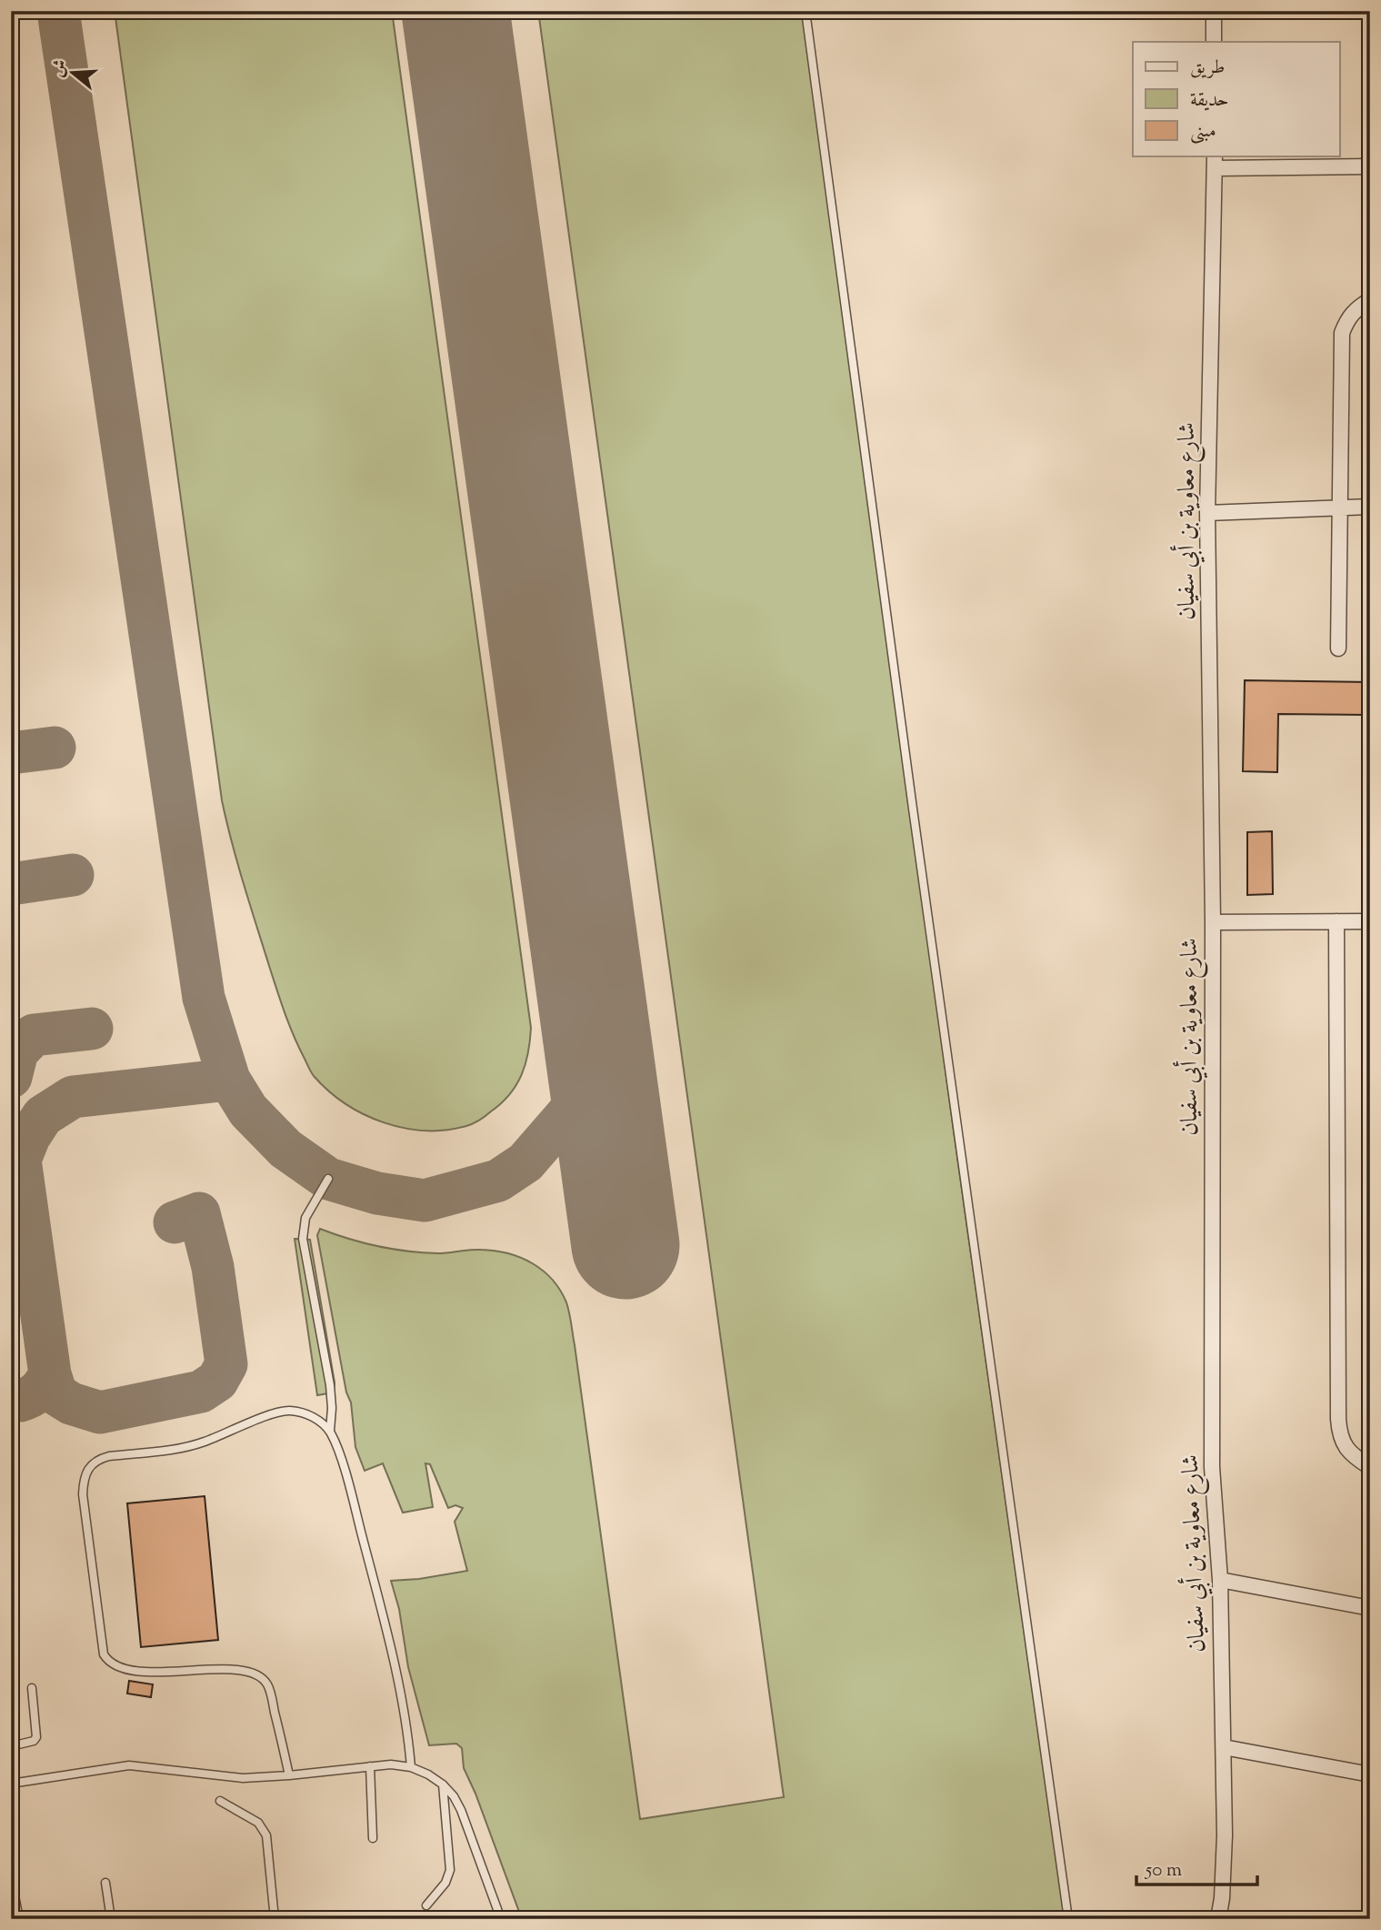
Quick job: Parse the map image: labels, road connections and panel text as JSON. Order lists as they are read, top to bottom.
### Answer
{
  "streets": {
    "street": ["شارع معاوية بن أبي سفيان"]
  },
  "legend": ["طريق", "حديقة", "مبنى"],
  "scale_bar": "50 m",
  "north": "left"
}
